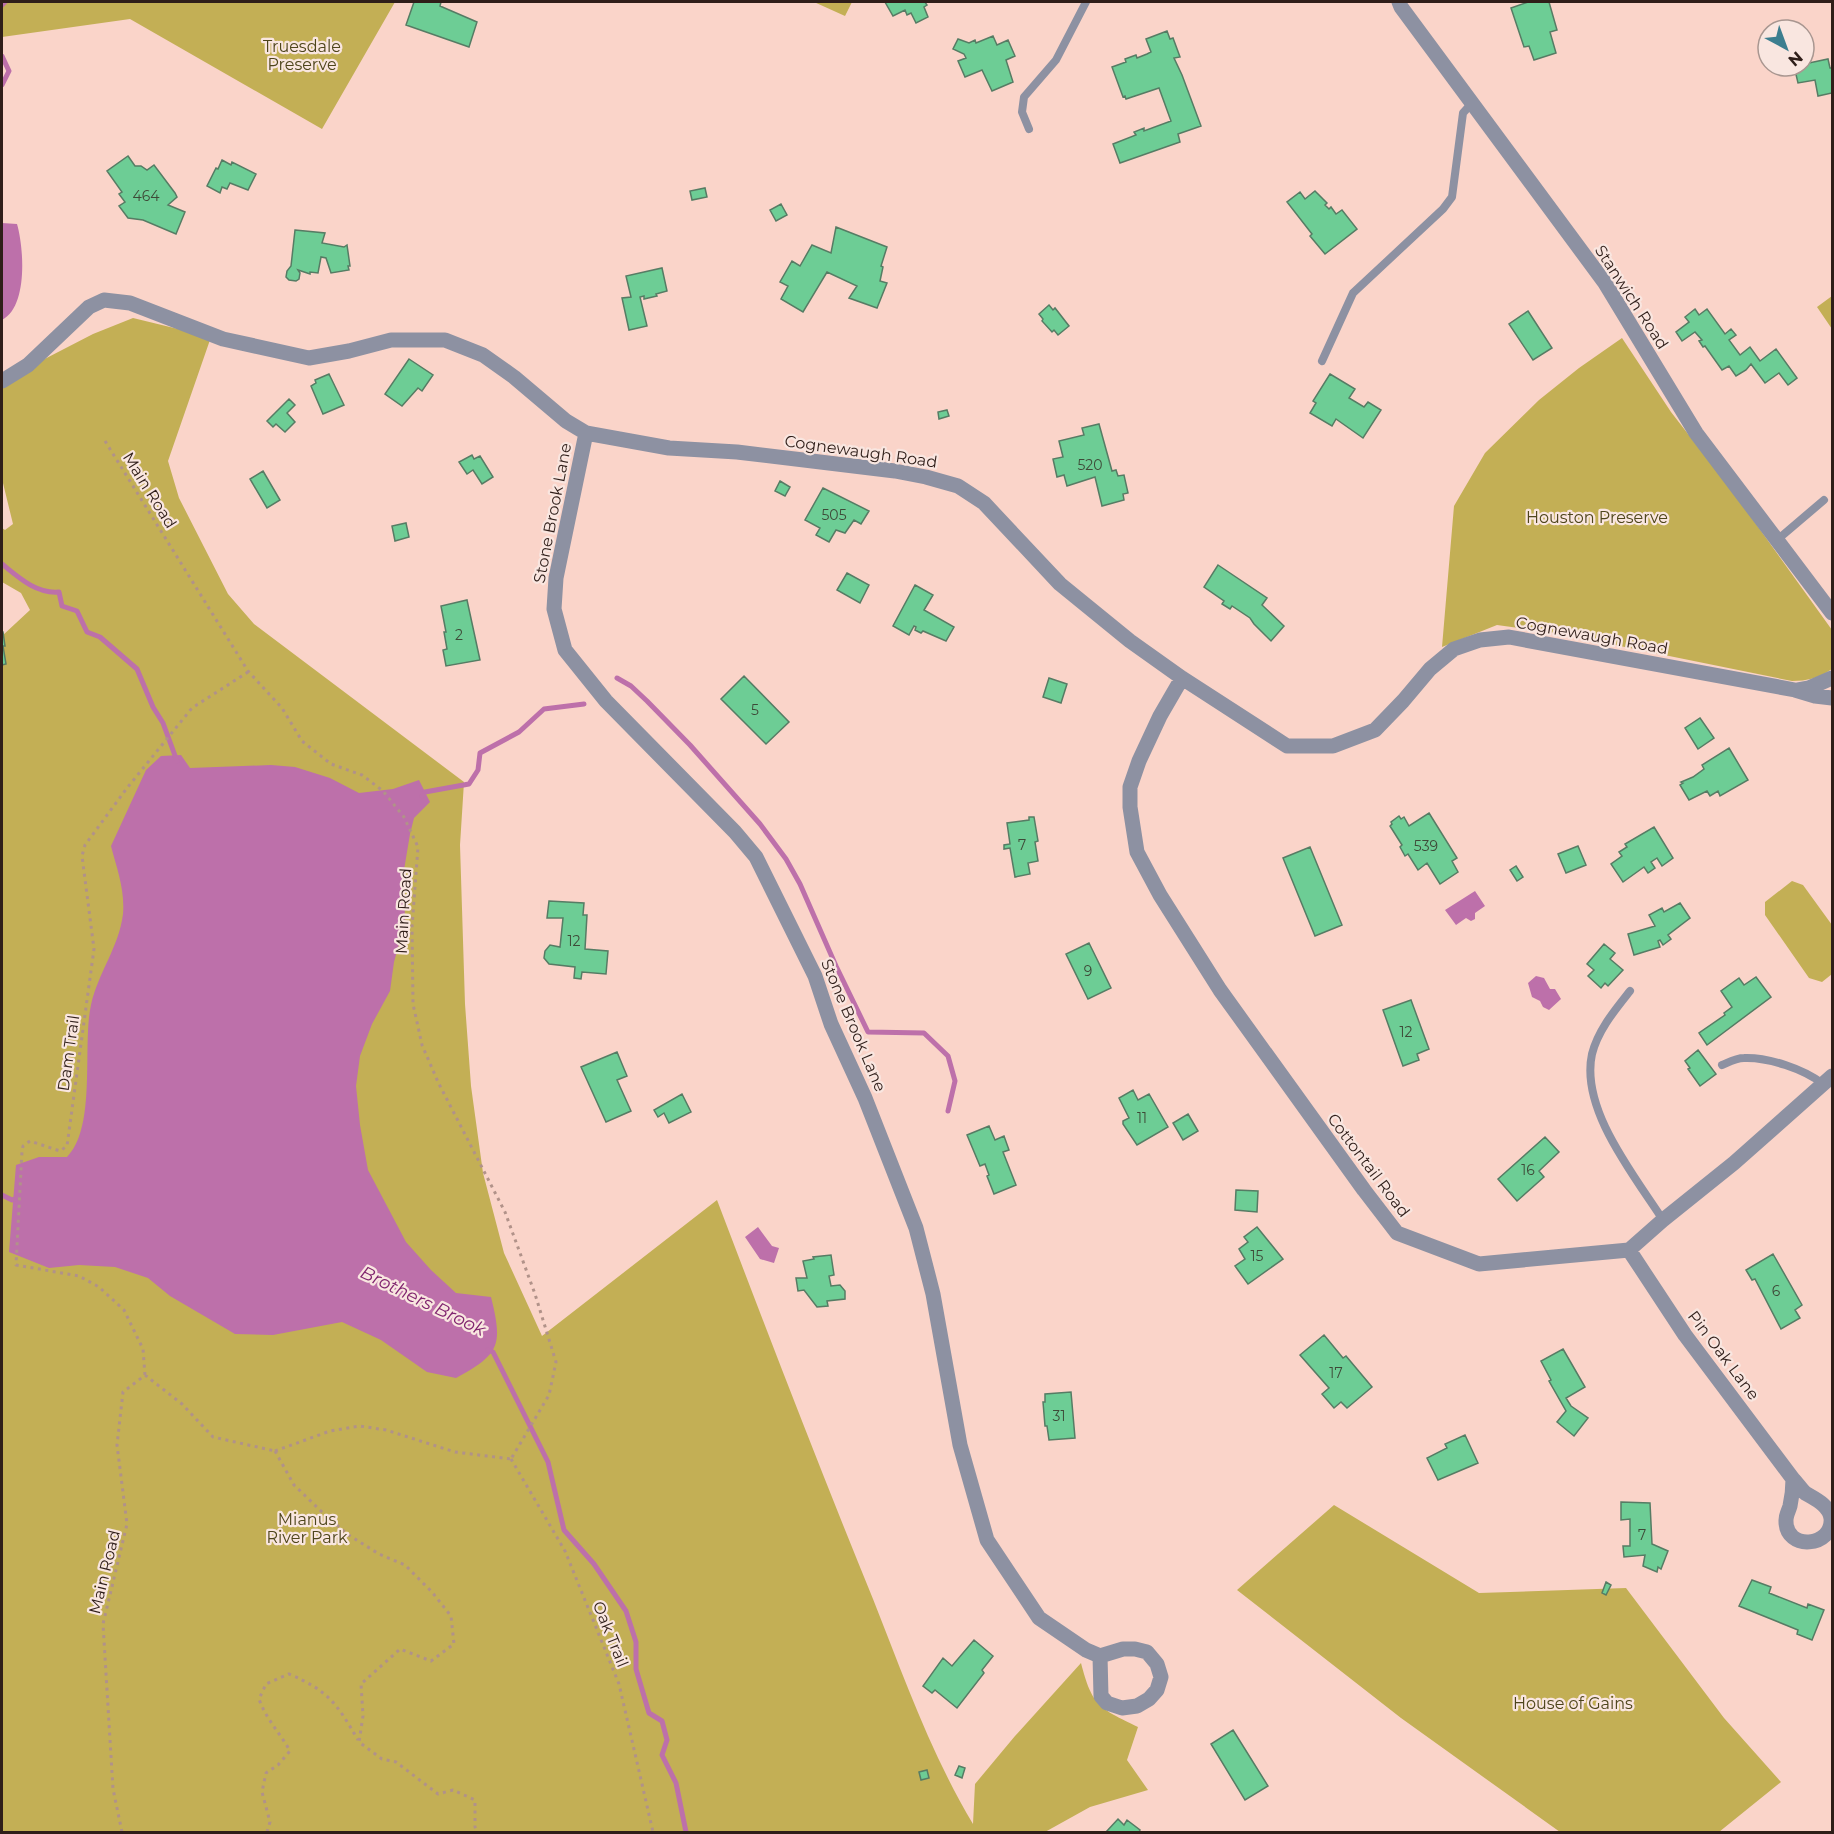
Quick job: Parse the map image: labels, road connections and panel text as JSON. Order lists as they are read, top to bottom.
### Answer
{
  "streets": {
    "street": [
      "Stanwich Road",
      "Cognewaugh Road",
      "Stone Brook Lane",
      "Cottontail Road",
      "Pin Oak Lane"
    ],
    "path": ["Main Road", "Dam Trail", "Oak Trail"]
  },
  "crossings": [
    ["Cognewaugh Road", "Stone Brook Lane"],
    ["Cognewaugh Road", "Cottontail Road"],
    ["Main Road", "Dam Trail"],
    ["Main Road", "Oak Trail"],
    ["Cottontail Road", "Pin Oak Lane"]
  ],
  "water": ["Brothers Brook"],
  "parks": [
    "Truesdale Preserve",
    "Houston Preserve",
    "Mianus River Park",
    "House of Gains"
  ],
  "house_numbers": [
    "464",
    "520",
    "505",
    "2",
    "5",
    "7",
    "539",
    "12",
    "9",
    "12",
    "11",
    "16",
    "15",
    "6",
    "17",
    "31",
    "7"
  ],
  "north": "bottom right"
}
